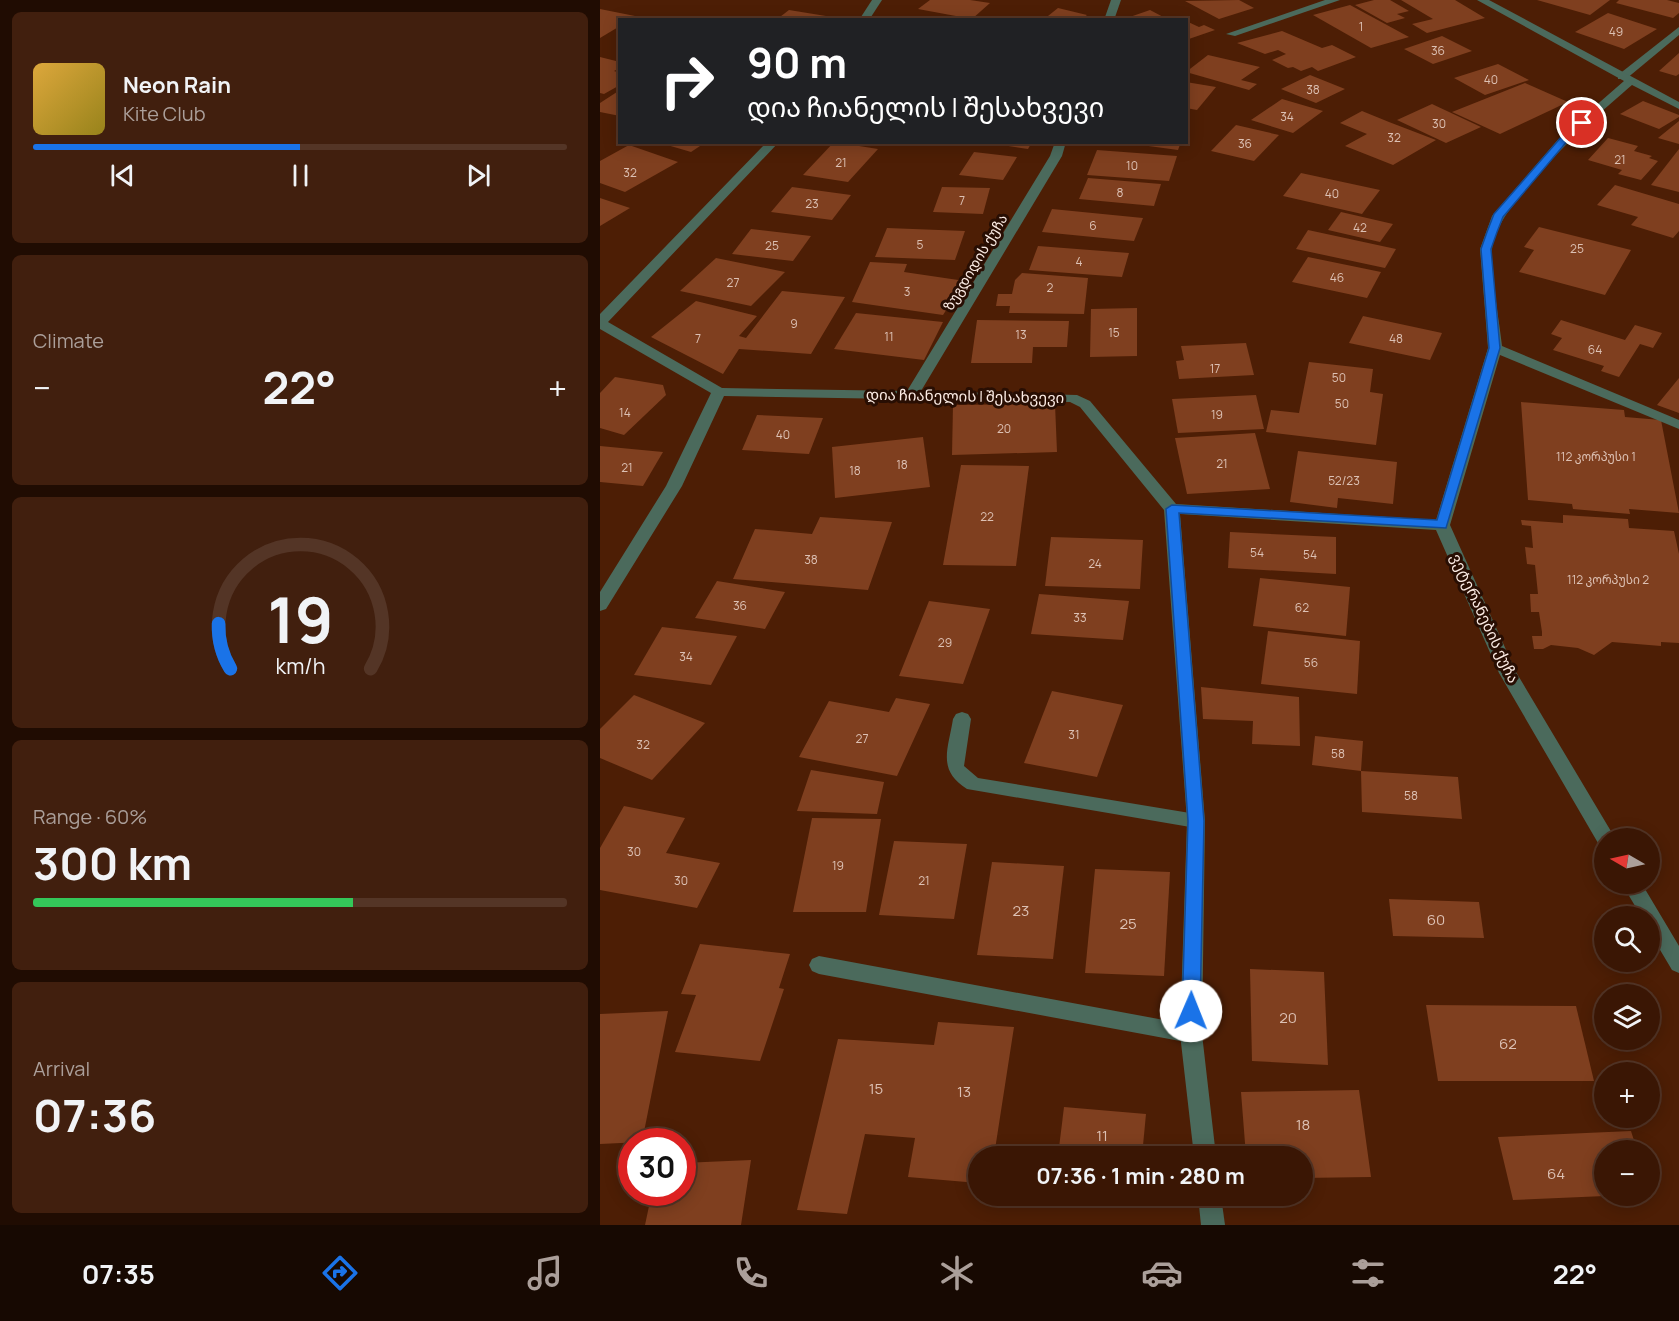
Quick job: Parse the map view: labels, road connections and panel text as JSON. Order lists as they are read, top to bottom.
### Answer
{
  "streets": {
    "street": ["ზუგდიდის ქუჩა", "დია ჩიანელის I შესახვევი", "ვეტერანების ქუჩა"]
  },
  "crossings": [
    ["ზუგდიდის ქუჩა", "დია ჩიანელის I შესახვევი"]
  ],
  "house_numbers": [
    "1",
    "49",
    "36",
    "40",
    "38",
    "34",
    "30",
    "32",
    "36",
    "21",
    "21",
    "10",
    "32",
    "8",
    "40",
    "7",
    "23",
    "6",
    "42",
    "5",
    "25",
    "25",
    "4",
    "46",
    "27",
    "2",
    "3",
    "9",
    "15",
    "13",
    "11",
    "7",
    "48",
    "64",
    "17",
    "50",
    "50",
    "14",
    "19",
    "20",
    "40",
    "112 კორპუსი 1",
    "21",
    "18",
    "21",
    "18",
    "52/23",
    "22",
    "54",
    "54",
    "38",
    "24",
    "112 კორპუსი 2",
    "36",
    "62",
    "33",
    "29",
    "34",
    "56",
    "31",
    "27",
    "32",
    "58",
    "58",
    "30",
    "19",
    "30",
    "21",
    "23",
    "60",
    "25",
    "20",
    "62",
    "15",
    "13",
    "18",
    "11",
    "64"
  ],
  "north": "left",
  "page": {
    "turn": ["90 m", "დია ჩიანელის I შესახვევი"],
    "song": ["Neon Rain", "Kite Club"],
    "tile": [
      "Climate",
      ["Range · 60%", "300 km"],
      ["Arrival", "07:36"]
    ],
    "heat": ["−", "22°", "+"],
    "map_buttons": ["+", "−"],
    "limit": "30",
    "trip": "07:36 · 1 min · 280 m",
    "tabs": ["07:35", "22°"],
    "gauge": ["19", "km/h"]
  }
}
